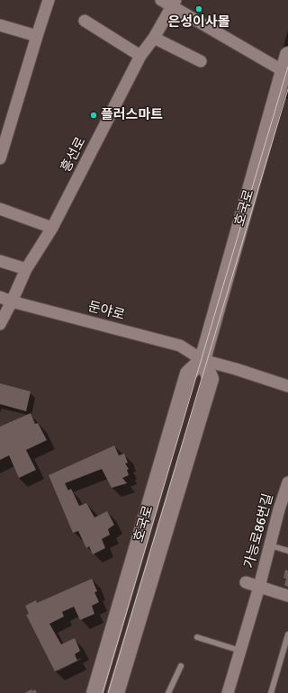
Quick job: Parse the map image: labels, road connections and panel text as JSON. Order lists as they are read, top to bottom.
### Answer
{
  "streets": {
    "street": [
      "흥선로",
      "호국로",
      "둔야로",
      "가능로86번길"
    ]
  },
  "crossings": [
    ["흥선로", "둔야로"],
    ["호국로", "둔야로"]
  ],
  "places": ["은성이사몰", "플러스마트"]
}
